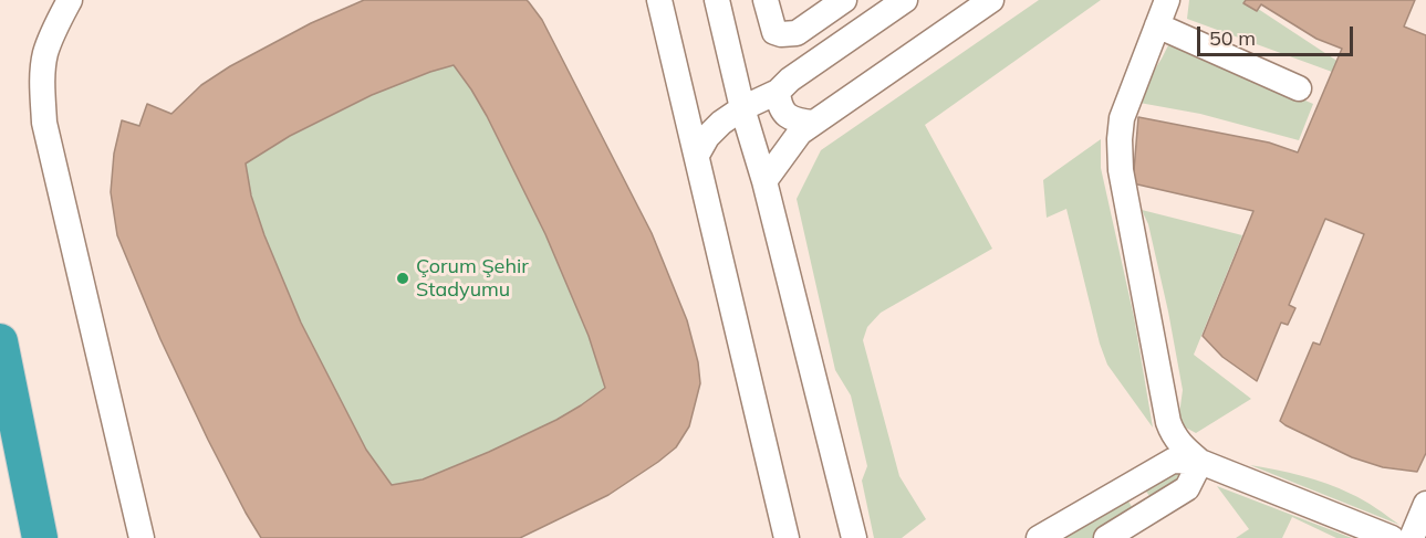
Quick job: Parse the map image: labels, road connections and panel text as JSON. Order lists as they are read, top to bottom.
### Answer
{
  "places": ["Çorum Şehir Stadyumu"],
  "scale_bar": "50 m"
}
